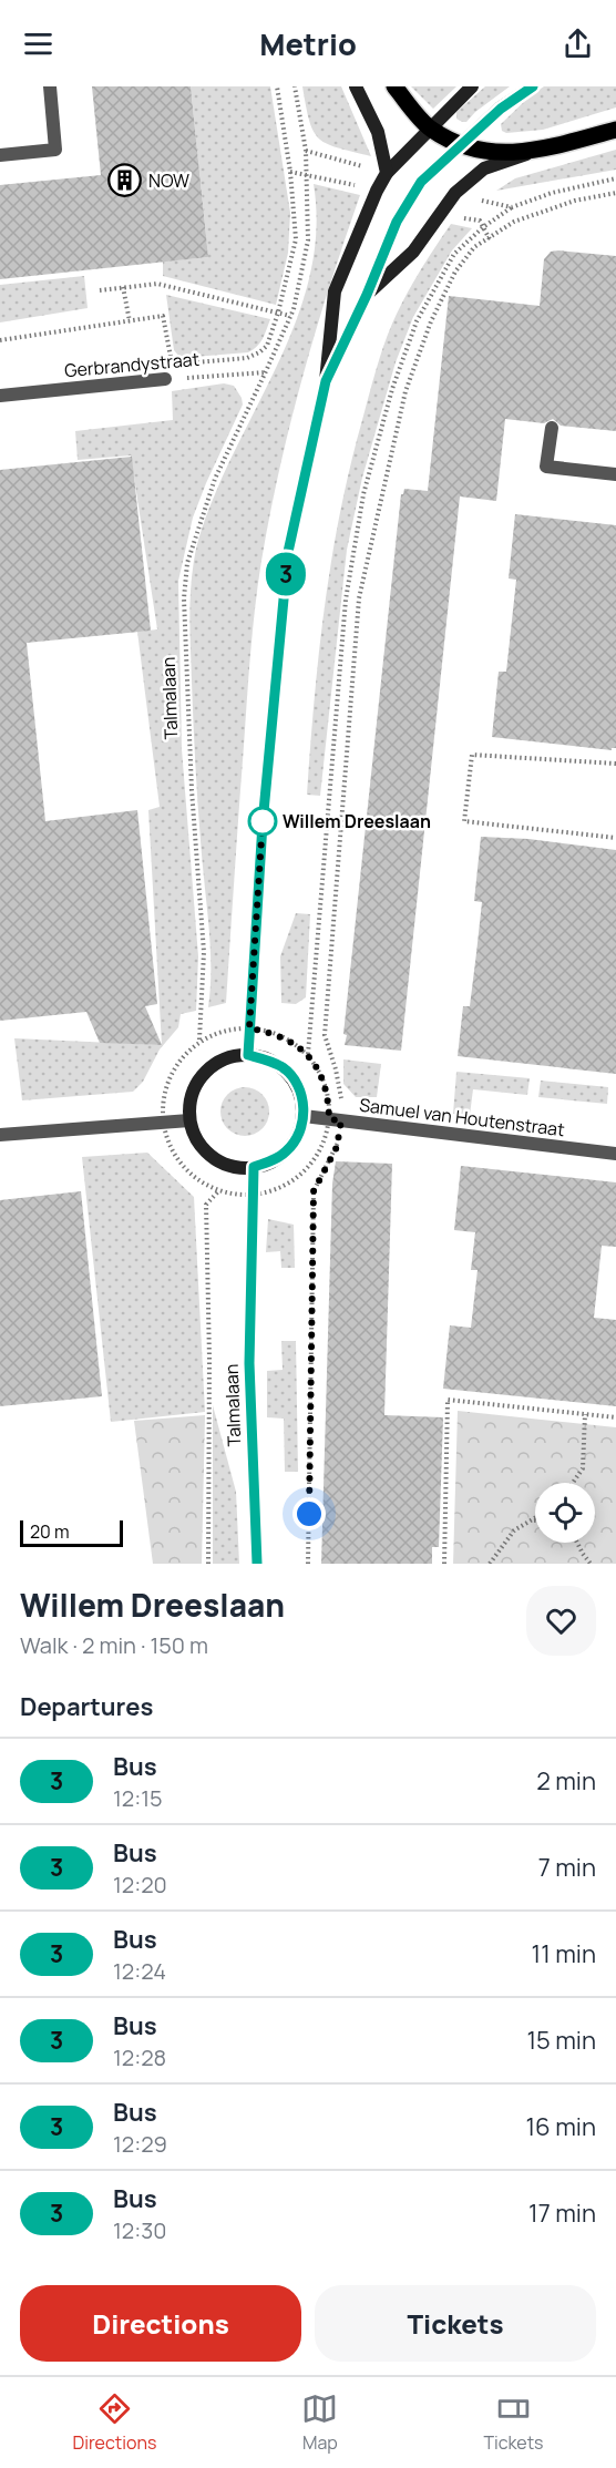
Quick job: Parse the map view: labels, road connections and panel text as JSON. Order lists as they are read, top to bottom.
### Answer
{
  "streets": {
    "main road": ["Talmalaan"],
    "street": ["Gerbrandystraat", "Samuel van Houtenstraat"]
  },
  "crossings": [
    ["Gerbrandystraat", "Talmalaan"],
    ["Talmalaan", "Samuel van Houtenstraat"]
  ],
  "places": {
    "building": ["NOW"],
    "other": ["Willem Dreeslaan"]
  },
  "lines": ["bus line 3"],
  "scale_bar": "20 m",
  "page": {
    "header": "Metrio",
    "on_map": "3",
    "scale": "20 m",
    "heading": [
      ["Willem Dreeslaan", "Walk · 2 min · 150 m"],
      "Departures"
    ],
    "list": [
      {
        "mark": "3",
        "name": "Bus",
        "note": "12:15",
        "value": "2 min"
      },
      {
        "mark": "3",
        "name": "Bus",
        "note": "12:20",
        "value": "7 min"
      },
      {
        "mark": "3",
        "name": "Bus",
        "note": "12:24",
        "value": "11 min"
      },
      {
        "mark": "3",
        "name": "Bus",
        "note": "12:28",
        "value": "15 min"
      },
      {
        "mark": "3",
        "name": "Bus",
        "note": "12:29",
        "value": "16 min"
      },
      {
        "mark": "3",
        "name": "Bus",
        "note": "12:30",
        "value": "17 min"
      }
    ],
    "buttons": ["Directions", "Tickets"],
    "tabs": ["Directions", "Map", "Tickets"]
  }
}
